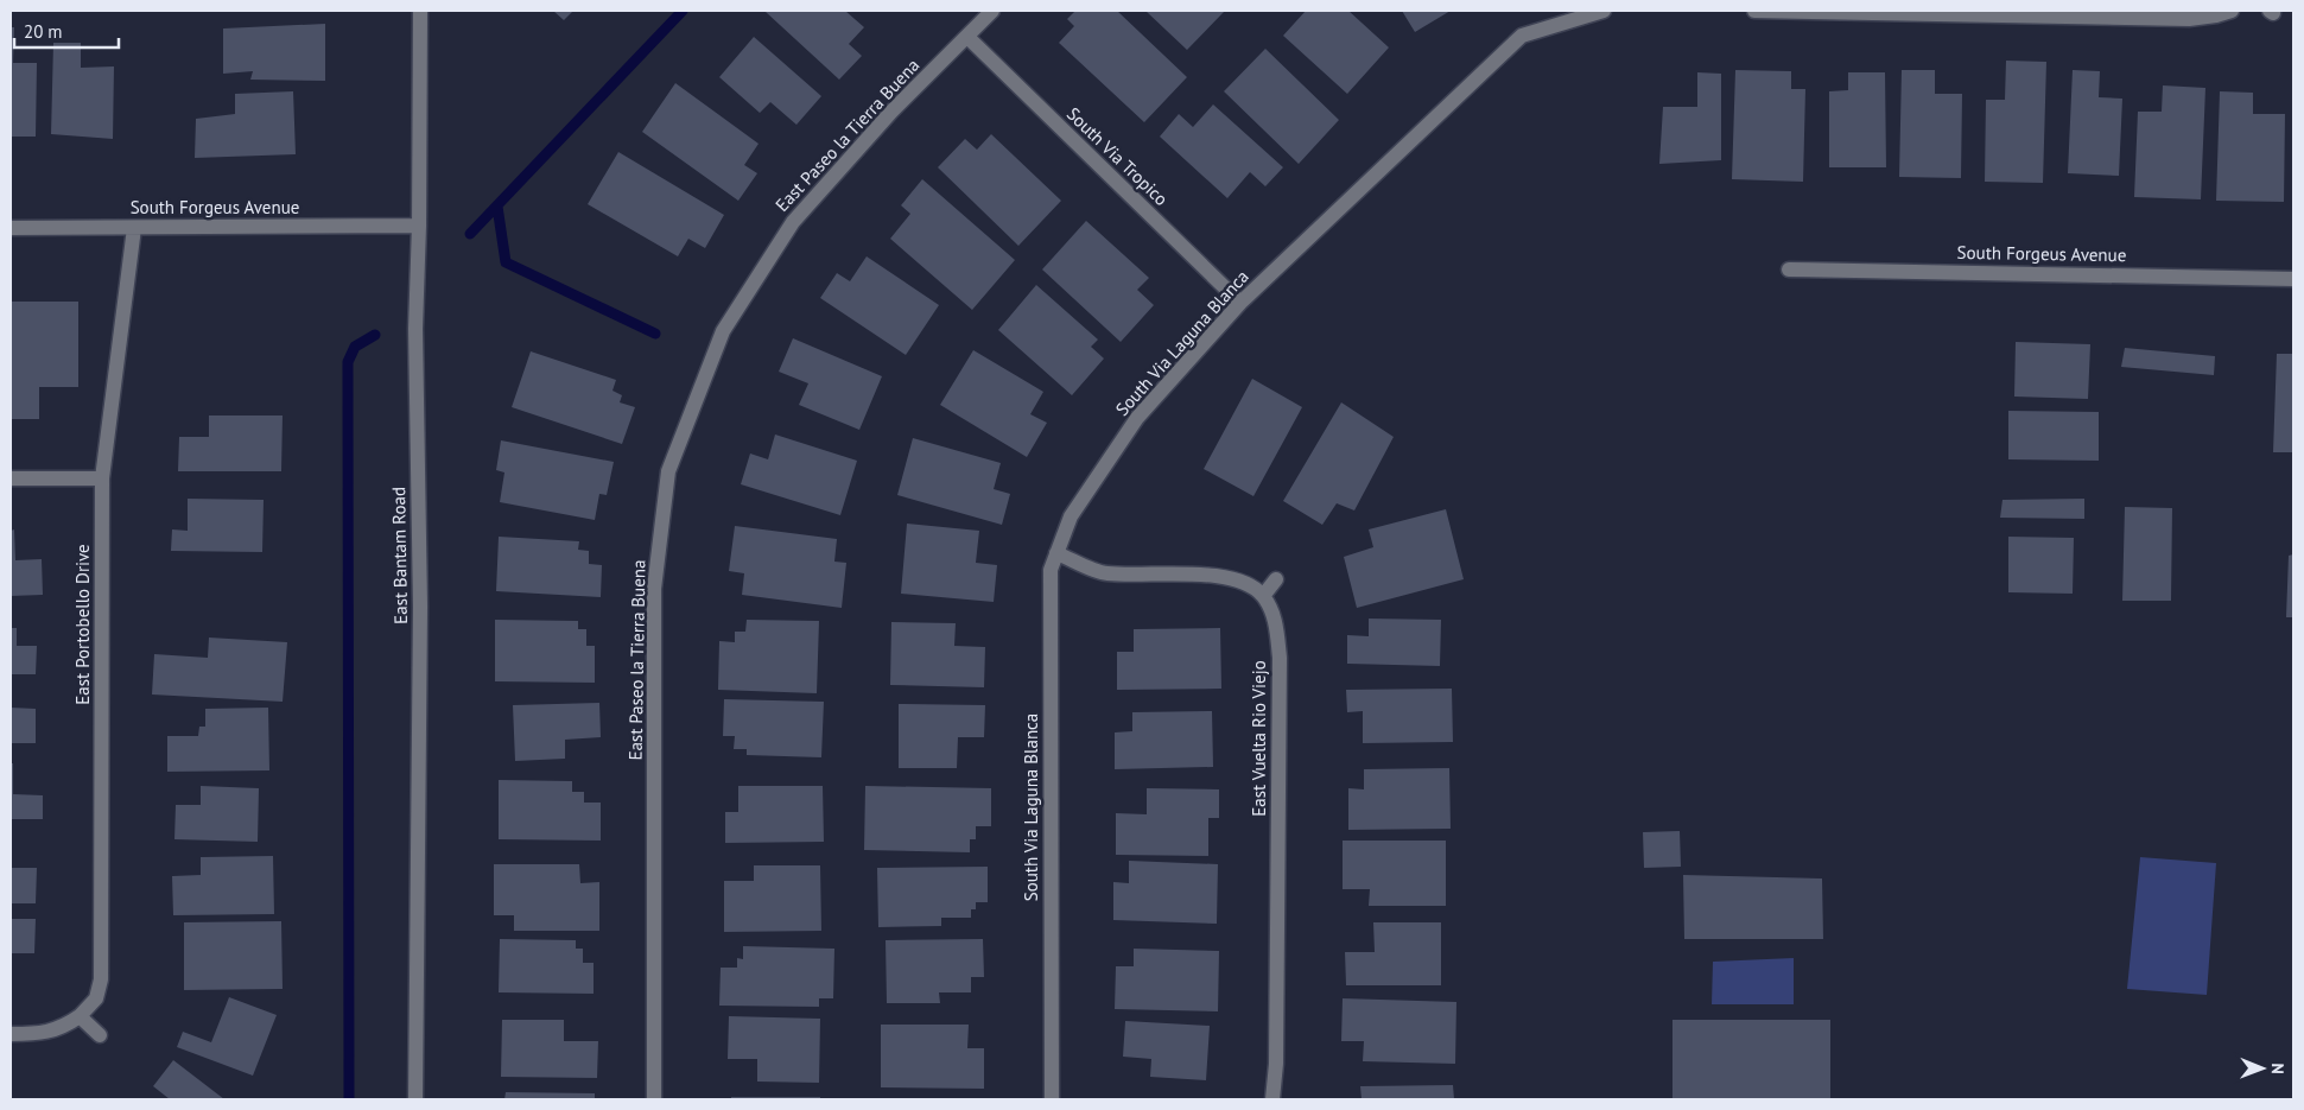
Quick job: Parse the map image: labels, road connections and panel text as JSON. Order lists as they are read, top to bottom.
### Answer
{
  "streets": {
    "street": [
      "East Paseo la Tierra Buena",
      "South Via Tropico",
      "South Forgeus Avenue",
      "South Via Laguna Blanca",
      "East Bantam Road",
      "East Portobello Drive",
      "East Vuelta Rio Viejo"
    ]
  },
  "crossings": [
    ["East Paseo la Tierra Buena", "South Via Tropico"],
    ["South Via Tropico", "South Via Laguna Blanca"],
    ["South Forgeus Avenue", "East Bantam Road"],
    ["South Forgeus Avenue", "East Portobello Drive"]
  ],
  "scale_bar": "20 m",
  "north": "right"
}
